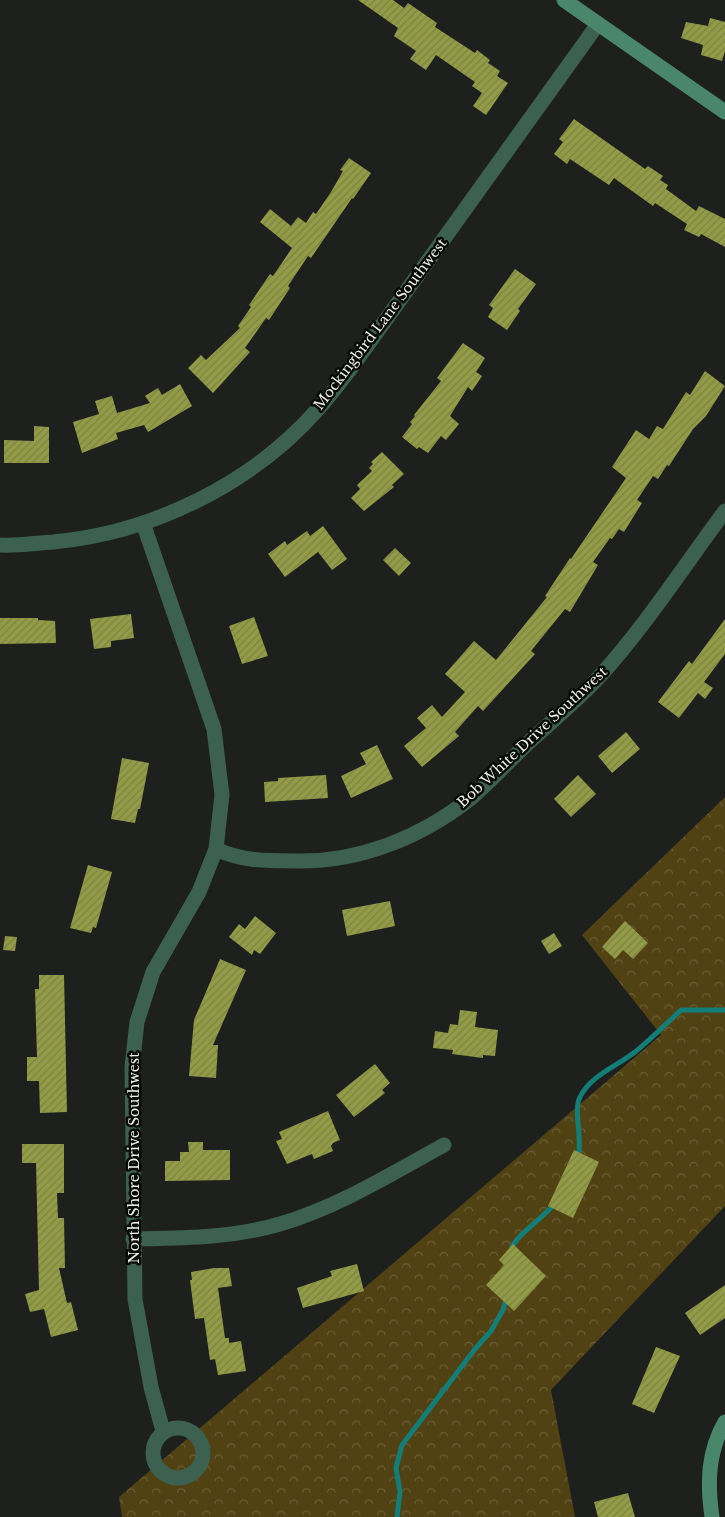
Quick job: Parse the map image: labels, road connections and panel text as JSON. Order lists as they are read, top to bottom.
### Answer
{
  "streets": {
    "street": ["Mockingbird Lane Southwest", "Bob White Drive Southwest", "North Shore Drive Southwest"]
  },
  "crossings": [
    ["Mockingbird Lane Southwest", "North Shore Drive Southwest"],
    ["Bob White Drive Southwest", "North Shore Drive Southwest"]
  ]
}
